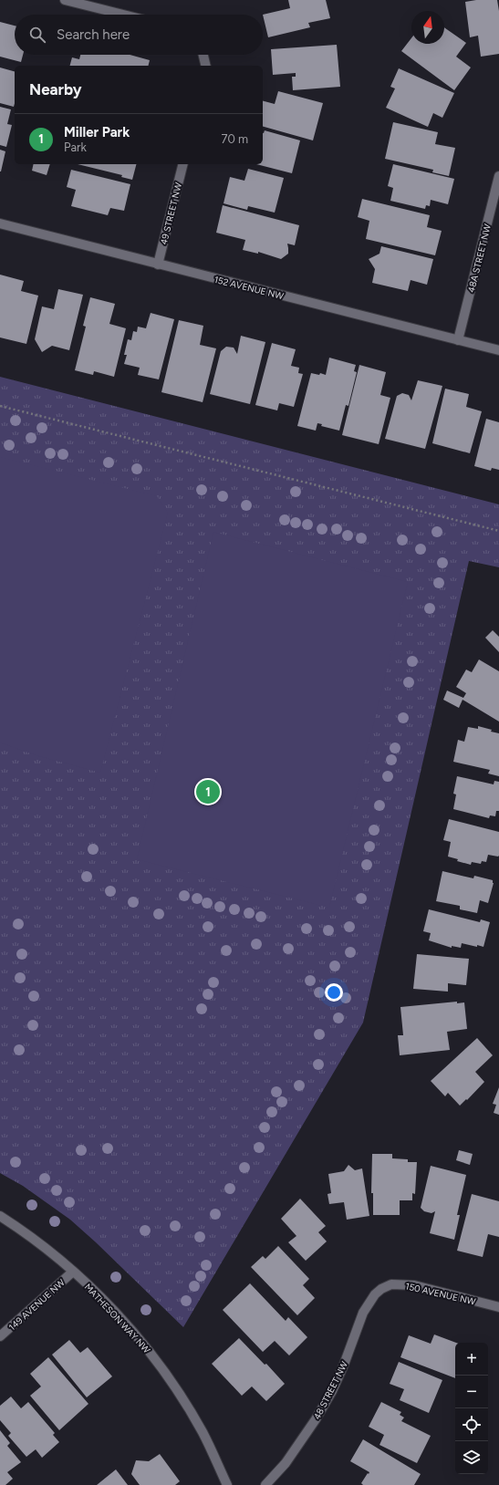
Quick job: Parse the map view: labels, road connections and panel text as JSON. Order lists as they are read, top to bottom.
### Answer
{
  "streets": {
    "street": [
      "49 STREET NW",
      "48A STREET NW",
      "152 AVENUE NW",
      "150 AVENUE NW",
      "149 AVENUE NW",
      "MATHESON WAY NW",
      "48 STREET NW"
    ]
  },
  "crossings": [
    ["49 STREET NW", "152 AVENUE NW"],
    ["48A STREET NW", "152 AVENUE NW"],
    ["150 AVENUE NW", "48 STREET NW"],
    ["149 AVENUE NW", "MATHESON WAY NW"]
  ],
  "north": "top",
  "page": {
    "search": "Search here",
    "heading": "Nearby",
    "list": [
      {
        "mark": "1",
        "name": "Miller Park",
        "note": "Park",
        "value": "70 m"
      }
    ],
    "pins": "1",
    "map_buttons": ["+", "−"]
  }
}
